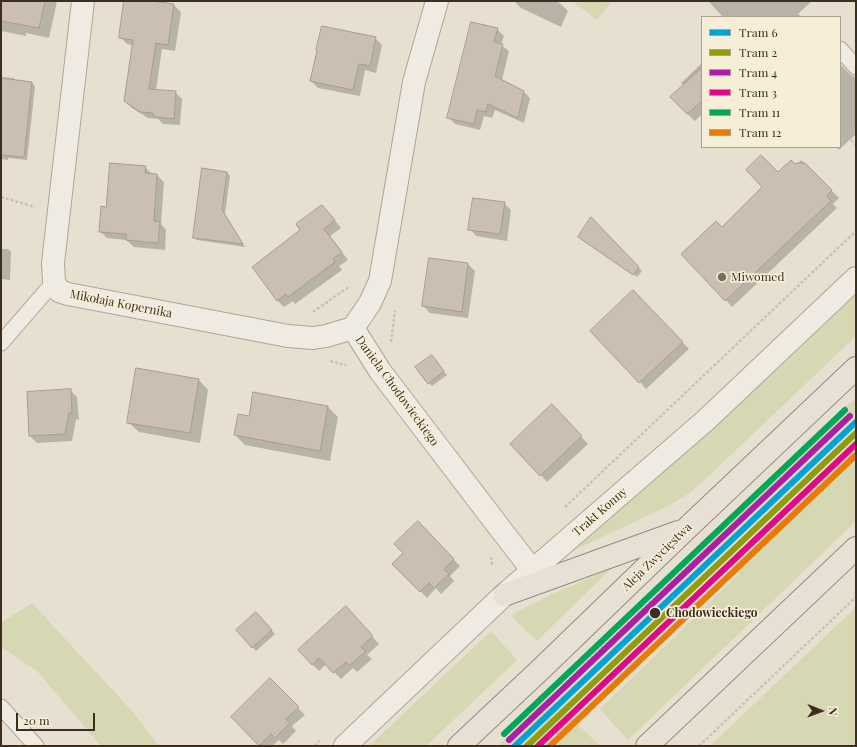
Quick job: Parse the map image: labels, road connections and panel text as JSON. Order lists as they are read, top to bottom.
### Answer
{
  "streets": {
    "main road": ["Aleja Zwycięstwa"],
    "street": ["Mikołaja Kopernika", "Daniela Chodowieckiego", "Trakt Konny"]
  },
  "crossings": [
    ["Mikołaja Kopernika", "Daniela Chodowieckiego"],
    ["Daniela Chodowieckiego", "Trakt Konny"]
  ],
  "places": ["Miwomed", "Chodowieckiego"],
  "lines": [
    "tram line 11",
    "tram line 4",
    "tram line 6",
    "tram line 2",
    "tram line 3",
    "tram line 12"
  ],
  "legend": [
    "Tram 6",
    "Tram 2",
    "Tram 4",
    "Tram 3",
    "Tram 11",
    "Tram 12"
  ],
  "scale_bar": "20 m",
  "north": "right"
}
